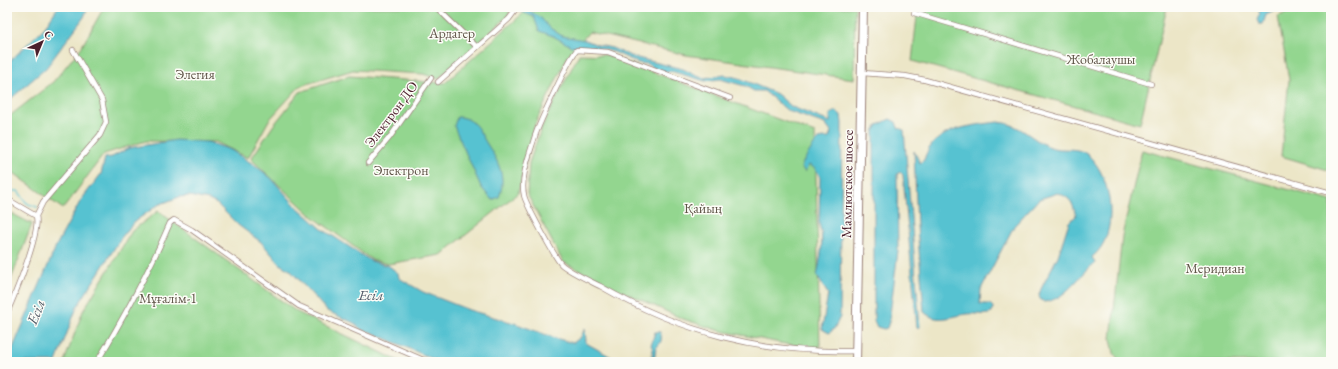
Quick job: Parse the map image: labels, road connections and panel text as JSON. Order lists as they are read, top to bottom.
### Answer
{
  "streets": {
    "highway": ["Мамлютское шоссе"],
    "street": ["Электрон ДО"]
  },
  "water": ["Есіл"],
  "parks": [
    "Ардагер",
    "Жобалаушы",
    "Элегия",
    "Электрон",
    "Қайың",
    "Меридиан",
    "Мұғалім-1"
  ],
  "north": "top right"
}
